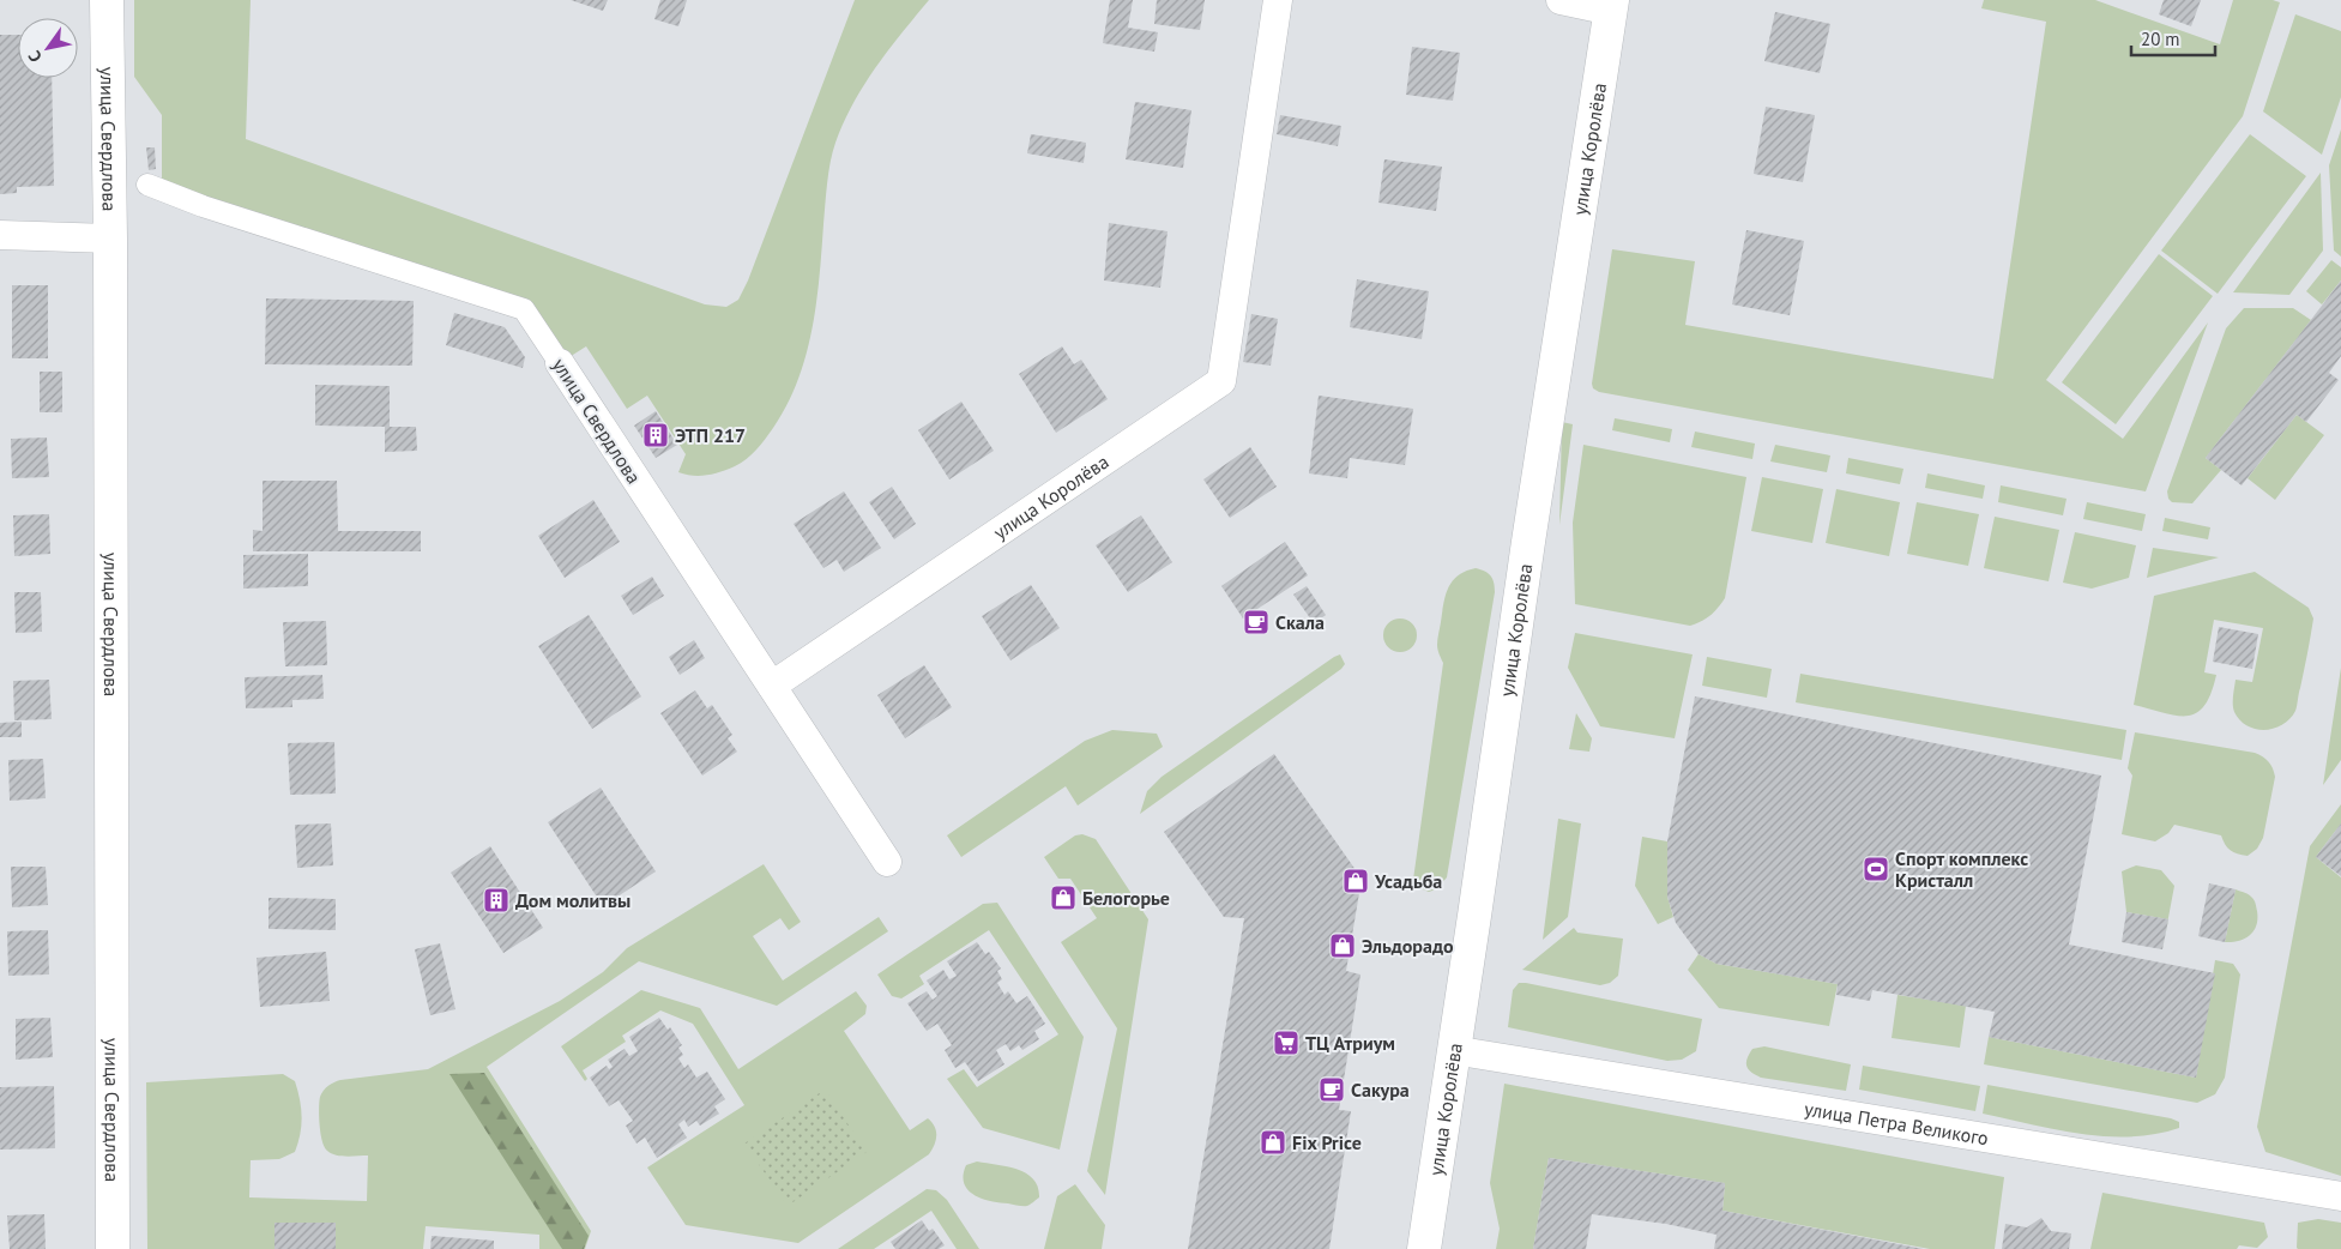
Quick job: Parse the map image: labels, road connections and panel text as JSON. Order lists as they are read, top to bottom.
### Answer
{
  "streets": {
    "main road": ["улица Свердлова", "улица Королёва"],
    "street": ["улица Петра Великого"]
  },
  "crossings": [
    ["улица Свердлова", "улица Королёва"],
    ["улица Королёва", "улица Петра Великого"]
  ],
  "places": {
    "building": ["ЭТП 217", "Дом молитвы"],
    "cafe": ["Скала", "Сакура"],
    "sports": ["Спорт комплекс Кристалл"],
    "shop": [
      "Усадьба",
      "Белогорье",
      "Эльдорадо",
      "Fix Price"
    ],
    "supermarket": ["ТЦ Атриум"]
  },
  "scale_bar": "20 m",
  "north": "bottom left"
}
